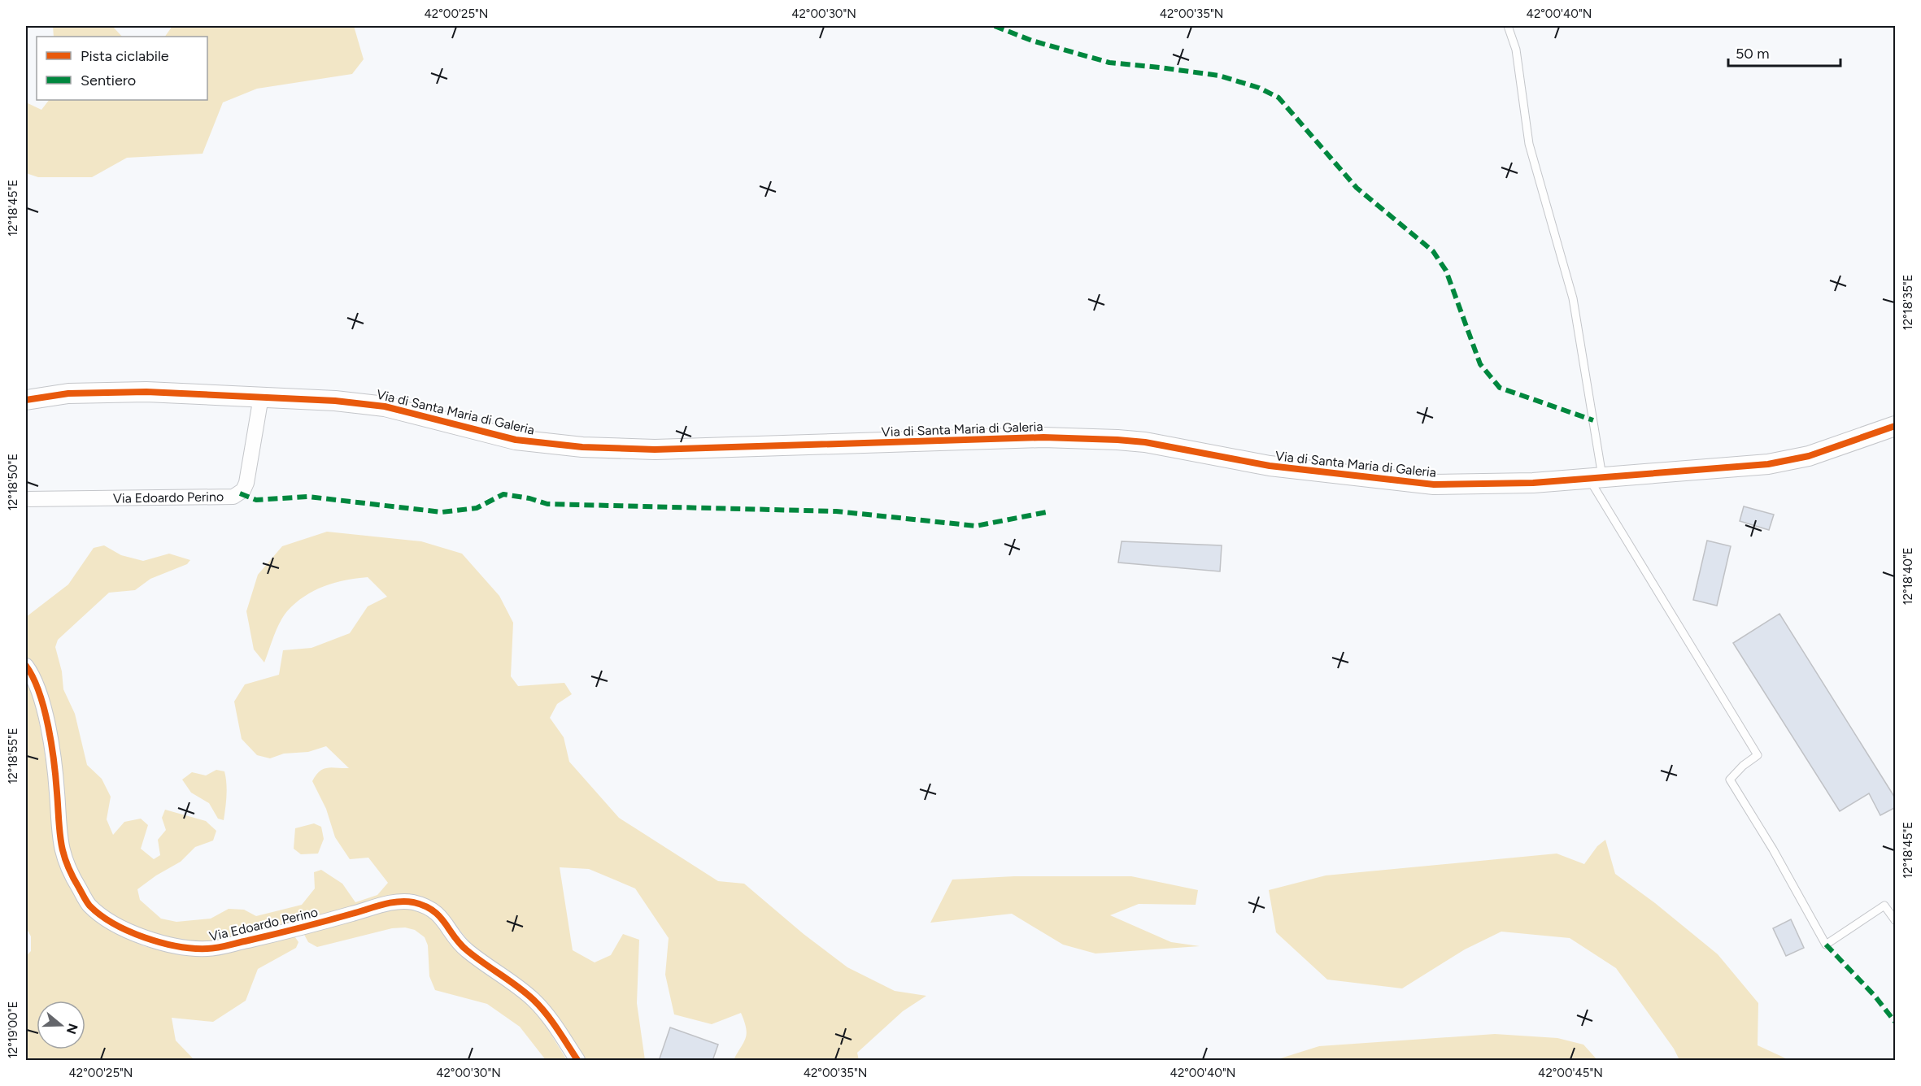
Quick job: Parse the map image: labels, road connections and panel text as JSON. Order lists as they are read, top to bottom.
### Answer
{
  "streets": {
    "street": ["Via di Santa Maria di Galeria", "Via Edoardo Perino"]
  },
  "crossings": [
    ["Via di Santa Maria di Galeria", "Via Edoardo Perino"]
  ],
  "legend": ["Pista ciclabile", "Sentiero"],
  "scale_bar": "50 m",
  "north": "right",
  "coordinates": [
    "42°00'25\"N",
    "42°00'30\"N",
    "42°00'35\"N",
    "42°00'40\"N",
    "12°18'45\"E",
    "12°18'35\"E",
    "12°18'50\"E",
    "12°18'40\"E",
    "12°18'55\"E",
    "12°19'00\"E",
    "42°00'45\"N"
  ]
}
